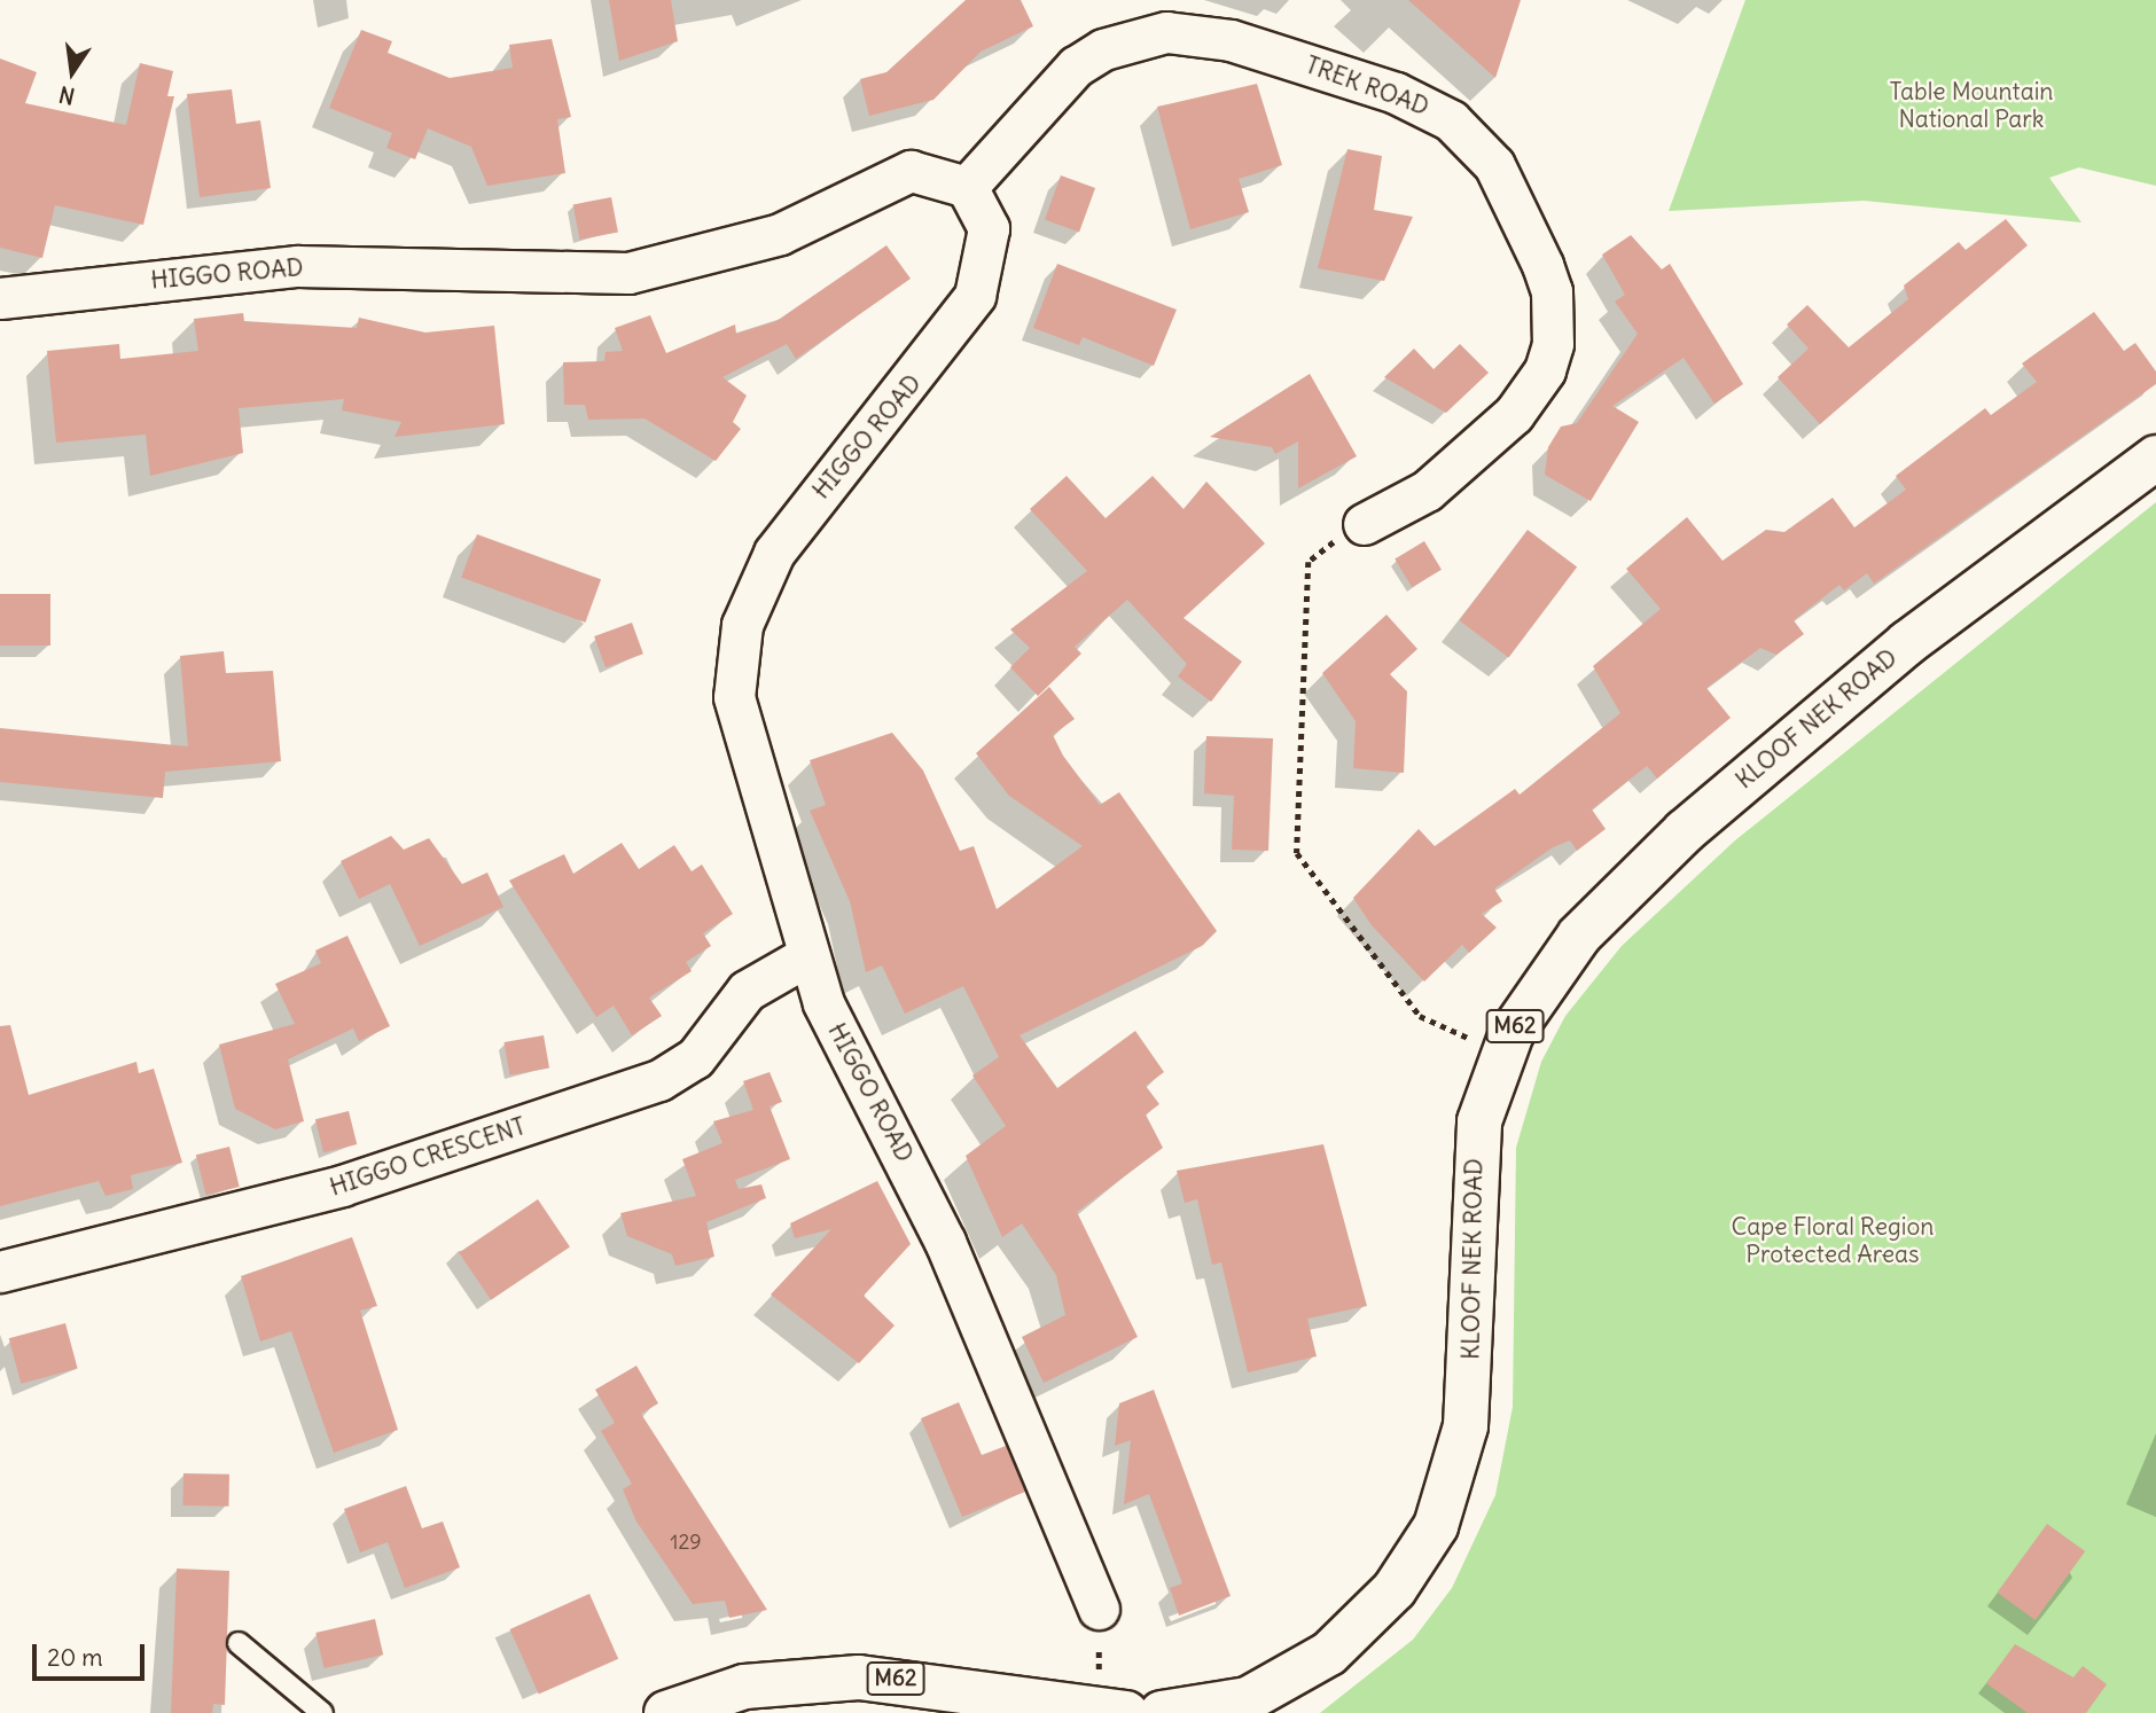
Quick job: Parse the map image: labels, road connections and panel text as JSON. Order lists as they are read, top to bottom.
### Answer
{
  "streets": {
    "main road": ["KLOOF NEK ROAD", "M62"],
    "street": ["TREK ROAD", "HIGGO ROAD", "HIGGO CRESCENT"]
  },
  "crossings": [
    ["TREK ROAD", "HIGGO ROAD"],
    ["HIGGO ROAD", "HIGGO CRESCENT"]
  ],
  "parks": ["Table Mountain National Park", "Cape Floral Region Protected Areas"],
  "house_numbers": ["129"],
  "scale_bar": "20 m",
  "north": "bottom"
}
